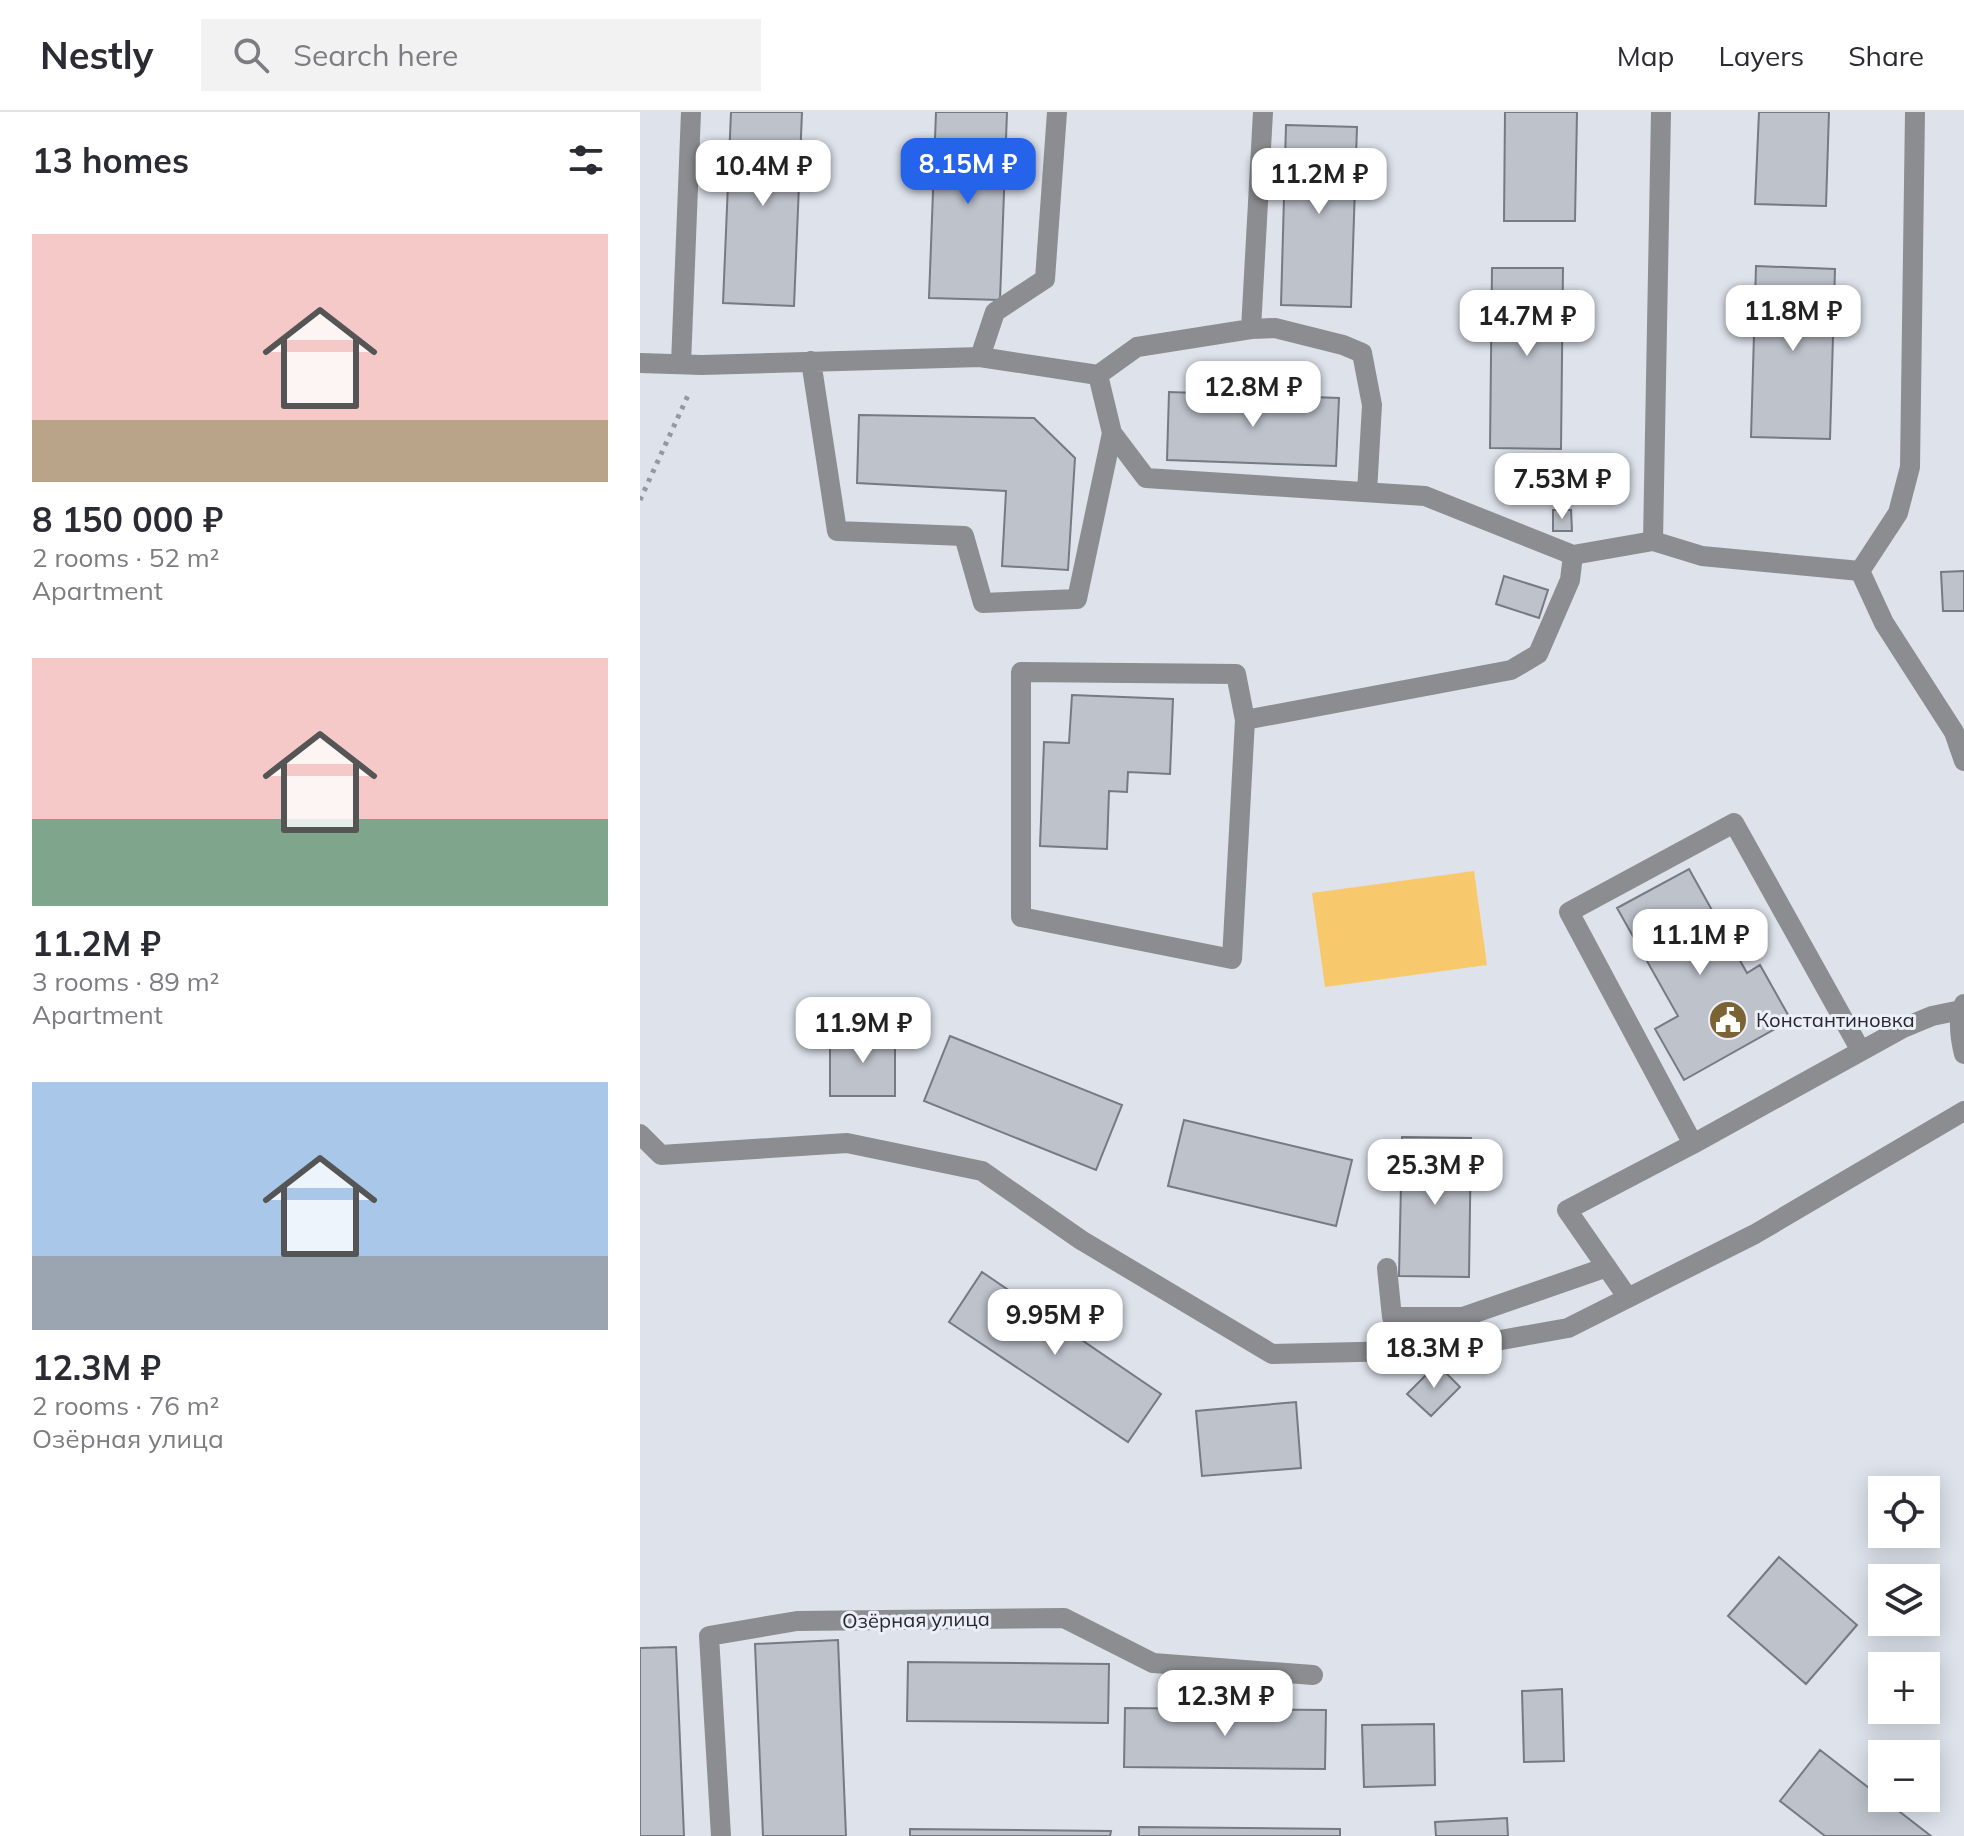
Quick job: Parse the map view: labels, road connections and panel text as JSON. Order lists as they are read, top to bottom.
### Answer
{
  "streets": {
    "street": ["Озёрная улица"]
  },
  "places": {
    "public building": ["Константиновка"]
  },
  "page": {
    "header": "Nestly",
    "search": "Search here",
    "nav": ["Map", "Layers", "Share"],
    "heading": "13 homes",
    "price": [
      "8.15M ₽",
      "10.4M ₽",
      "11.2M ₽",
      "11.8M ₽",
      "14.7M ₽",
      "12.8M ₽",
      "7.53M ₽",
      "11.1M ₽",
      "11.9M ₽",
      "25.3M ₽",
      "9.95M ₽",
      "18.3M ₽",
      "12.3M ₽"
    ],
    "list": [
      {
        "name": "8 150 000 ₽",
        "note": "2 rooms · 52 m² · Apartment"
      },
      {
        "name": "11.2M ₽",
        "note": "3 rooms · 89 m² · Apartment"
      },
      {
        "name": "12.3M ₽",
        "note": "2 rooms · 76 m² · Озёрная улица"
      }
    ],
    "map_buttons": ["+", "−"]
  }
}
